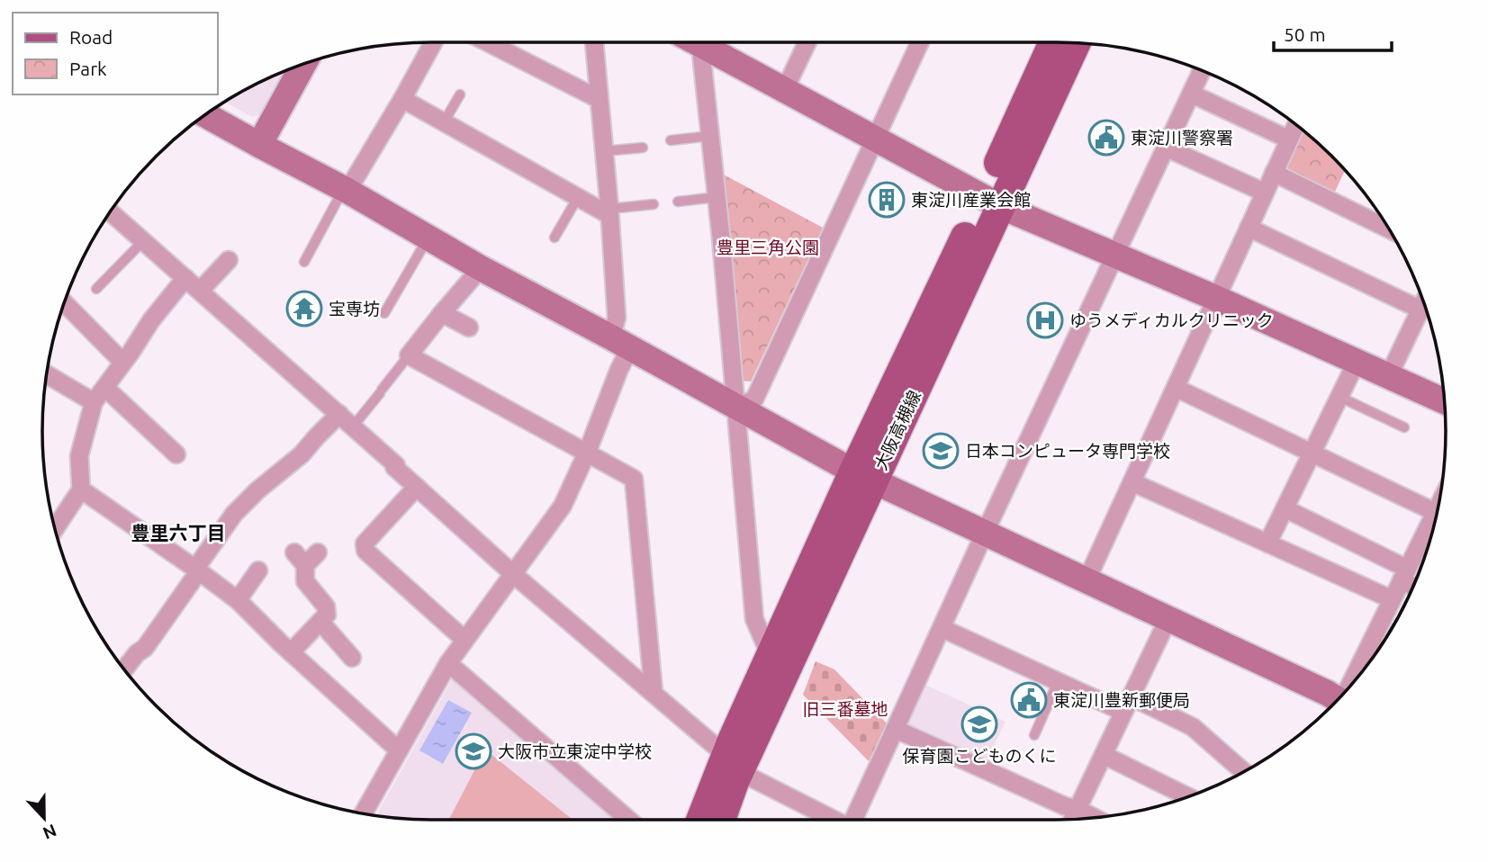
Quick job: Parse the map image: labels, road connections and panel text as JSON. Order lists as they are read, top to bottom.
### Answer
{
  "streets": {
    "main road": ["大阪高槻線"]
  },
  "districts": ["豊里六丁目"],
  "parks": ["豊里三角公園", "旧三番墓地"],
  "places": {
    "public building": ["東淀川警察署", "東淀川豊新郵便局"],
    "building": ["東淀川産業会館"],
    "temple": ["宝専坊"],
    "hospital": ["ゆうメディカルクリニック"],
    "school or university": ["日本コンピュータ専門学校", "保育園こどものくに", "大阪市立東淀中学校"]
  },
  "legend": ["Road", "Park"],
  "scale_bar": "50 m",
  "north": "bottom"
}
